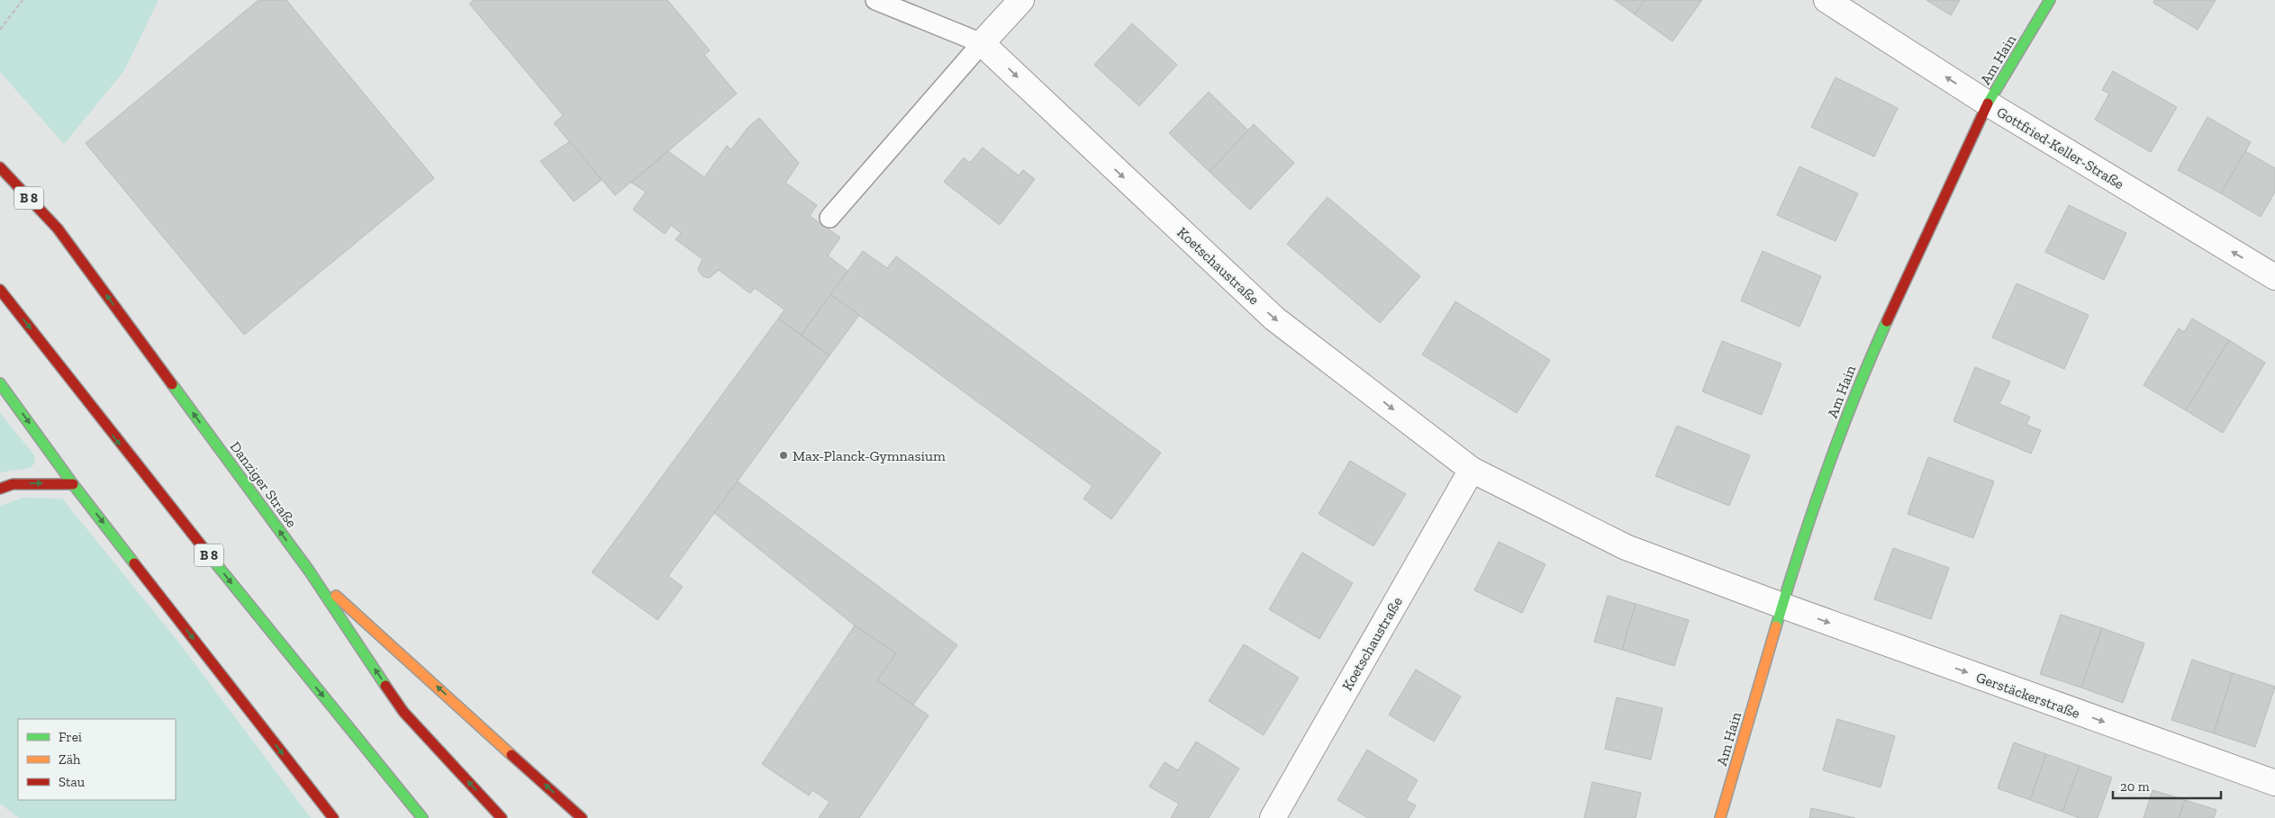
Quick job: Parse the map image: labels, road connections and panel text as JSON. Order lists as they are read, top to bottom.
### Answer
{
  "streets": {
    "main road": ["Am Hain", "B 8", "Danziger Straße"],
    "street": ["Gottfried-Keller-Straße", "Koetschaustraße", "Gerstäckerstraße"]
  },
  "crossings": [
    ["Am Hain", "Gottfried-Keller-Straße"],
    ["Am Hain", "Koetschaustraße"],
    ["Am Hain", "Gerstäckerstraße"],
    ["Koetschaustraße", "Gerstäckerstraße"]
  ],
  "one_way": ["Gottfried-Keller-Straße", "Koetschaustraße", "Gerstäckerstraße"],
  "places": ["Max-Planck-Gymnasium"],
  "legend": ["Frei", "Zäh", "Stau"],
  "scale_bar": "20 m"
}
